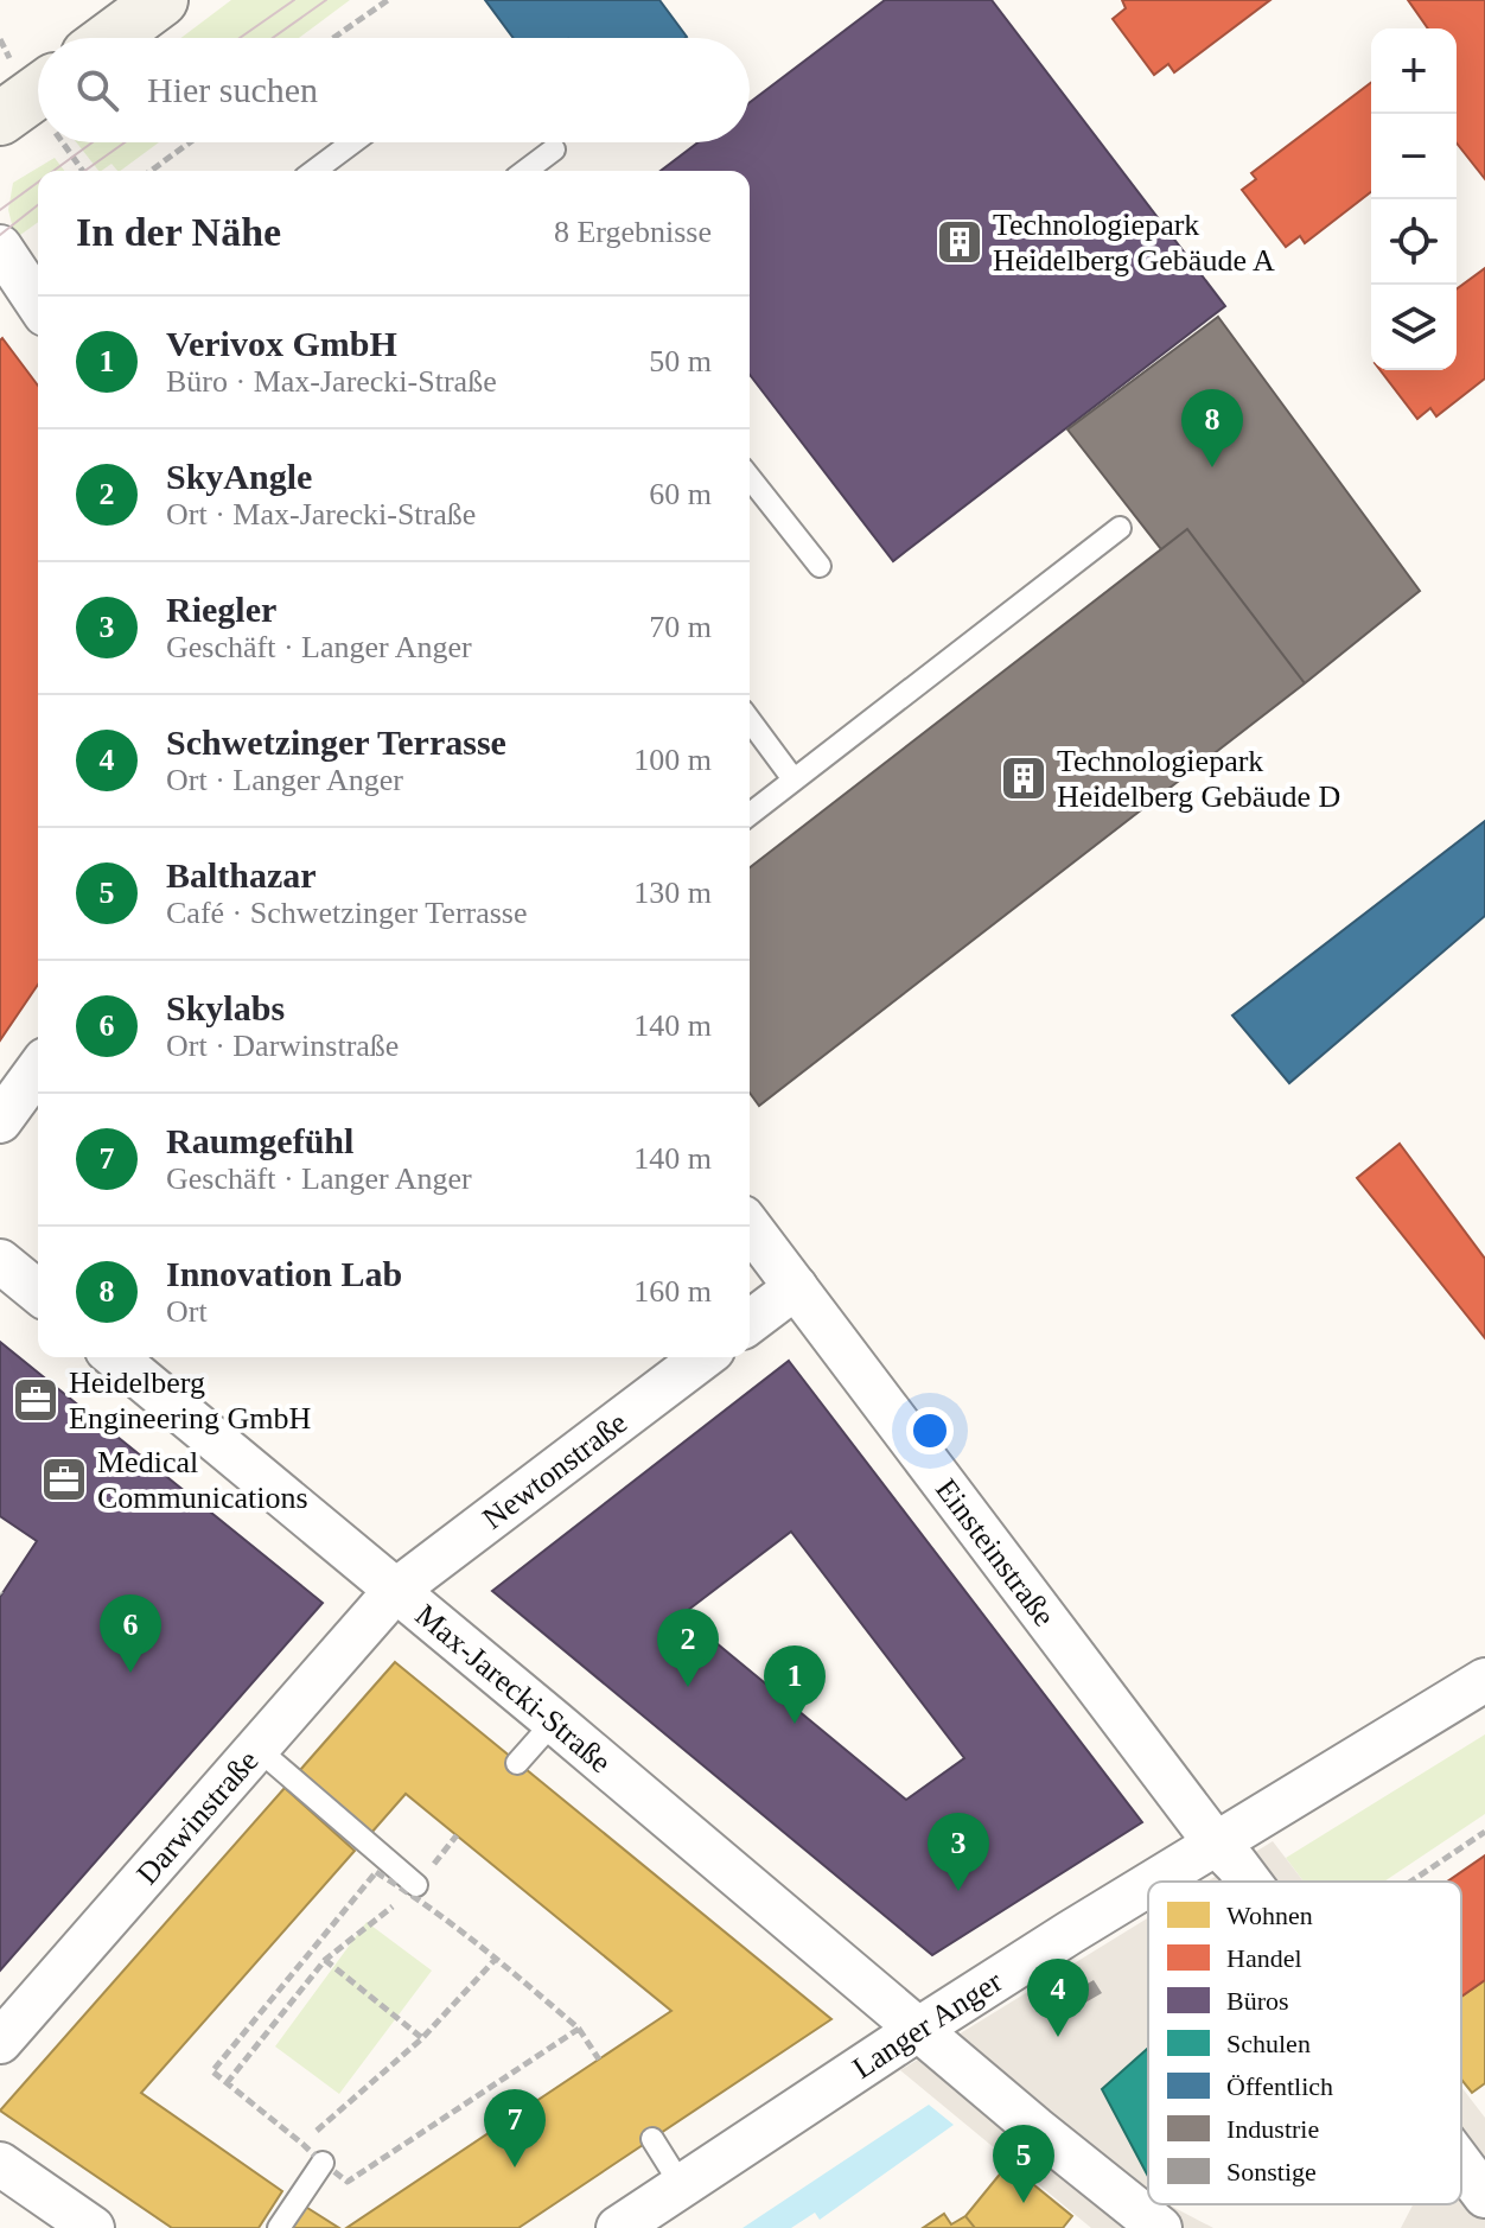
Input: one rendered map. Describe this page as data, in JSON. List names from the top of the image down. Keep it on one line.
{"streets":{"street":["Newtonstraße","Einsteinstraße","Max-Jarecki-Straße","Darwinstraße","Langer Anger"]},"crossings":[["Newtonstraße","Max-Jarecki-Straße"],["Newtonstraße","Darwinstraße"],["Einsteinstraße","Langer Anger"],["Max-Jarecki-Straße","Darwinstraße"],["Max-Jarecki-Straße","Langer Anger"]],"places":{"building":["Technologiepark Heidelberg Gebäude A","Technologiepark Heidelberg Gebäude D"],"office":["Heidelberg Engineering GmbH","Medical Communications"]},"legend":["Wohnen","Handel","Büros","Schulen","Öffentlich","Industrie","Sonstige"],"page":{"map_buttons":["+","−"],"search":"Hier suchen","heading":["In der Nähe","8 Ergebnisse"],"list":[{"mark":"1","name":"Verivox GmbH","note":"Büro · Max-Jarecki-Straße","value":"50 m"},{"mark":"2","name":"SkyAngle","note":"Ort · Max-Jarecki-Straße","value":"60 m"},{"mark":"3","name":"Riegler","note":"Geschäft · Langer Anger","value":"70 m"},{"mark":"4","name":"Schwetzinger Terrasse","note":"Ort · Langer Anger","value":"100 m"},{"mark":"5","name":"Balthazar","note":"Café · Schwetzinger Terrasse","value":"130 m"},{"mark":"6","name":"Skylabs","note":"Ort · Darwinstraße","value":"140 m"},{"mark":"7","name":"Raumgefühl","note":"Geschäft · Langer Anger","value":"140 m"},{"mark":"8","name":"Innovation Lab","note":"Ort","value":"160 m"}],"pins":["8","6","2","1","3","4","7","5"]}}
